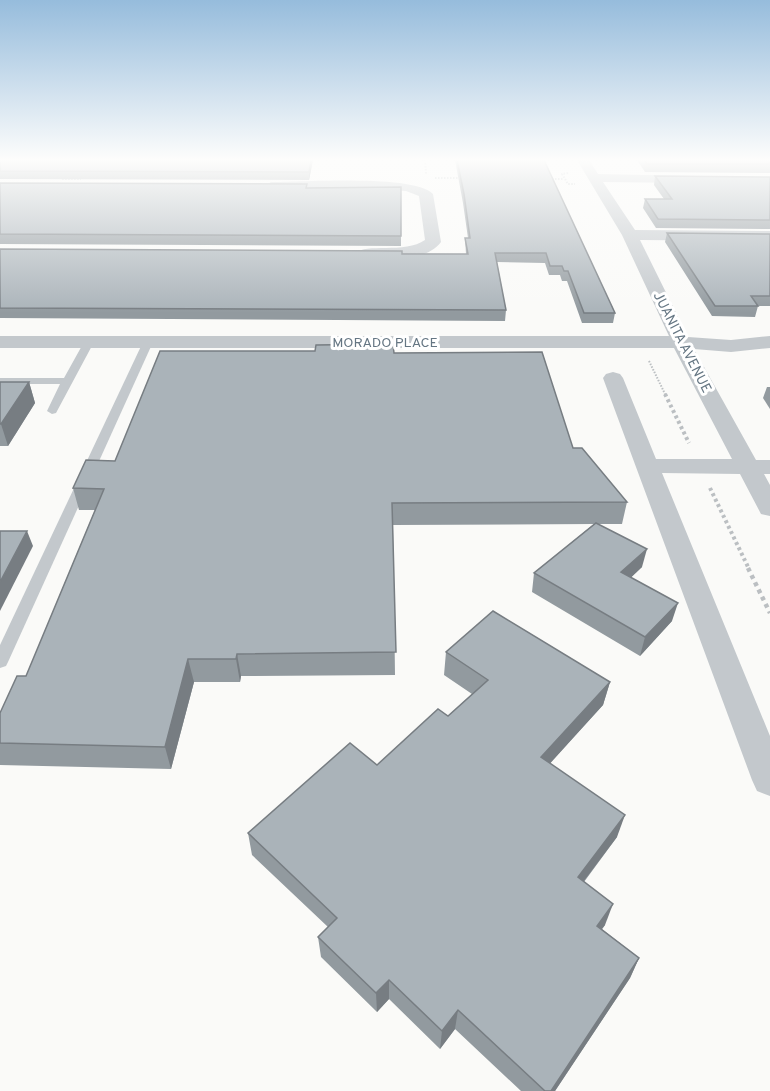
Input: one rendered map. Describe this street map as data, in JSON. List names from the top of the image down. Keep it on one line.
{"streets":{"street":["MORADO PLACE","JUANITA AVENUE"]},"crossings":[["MORADO PLACE","JUANITA AVENUE"]]}
